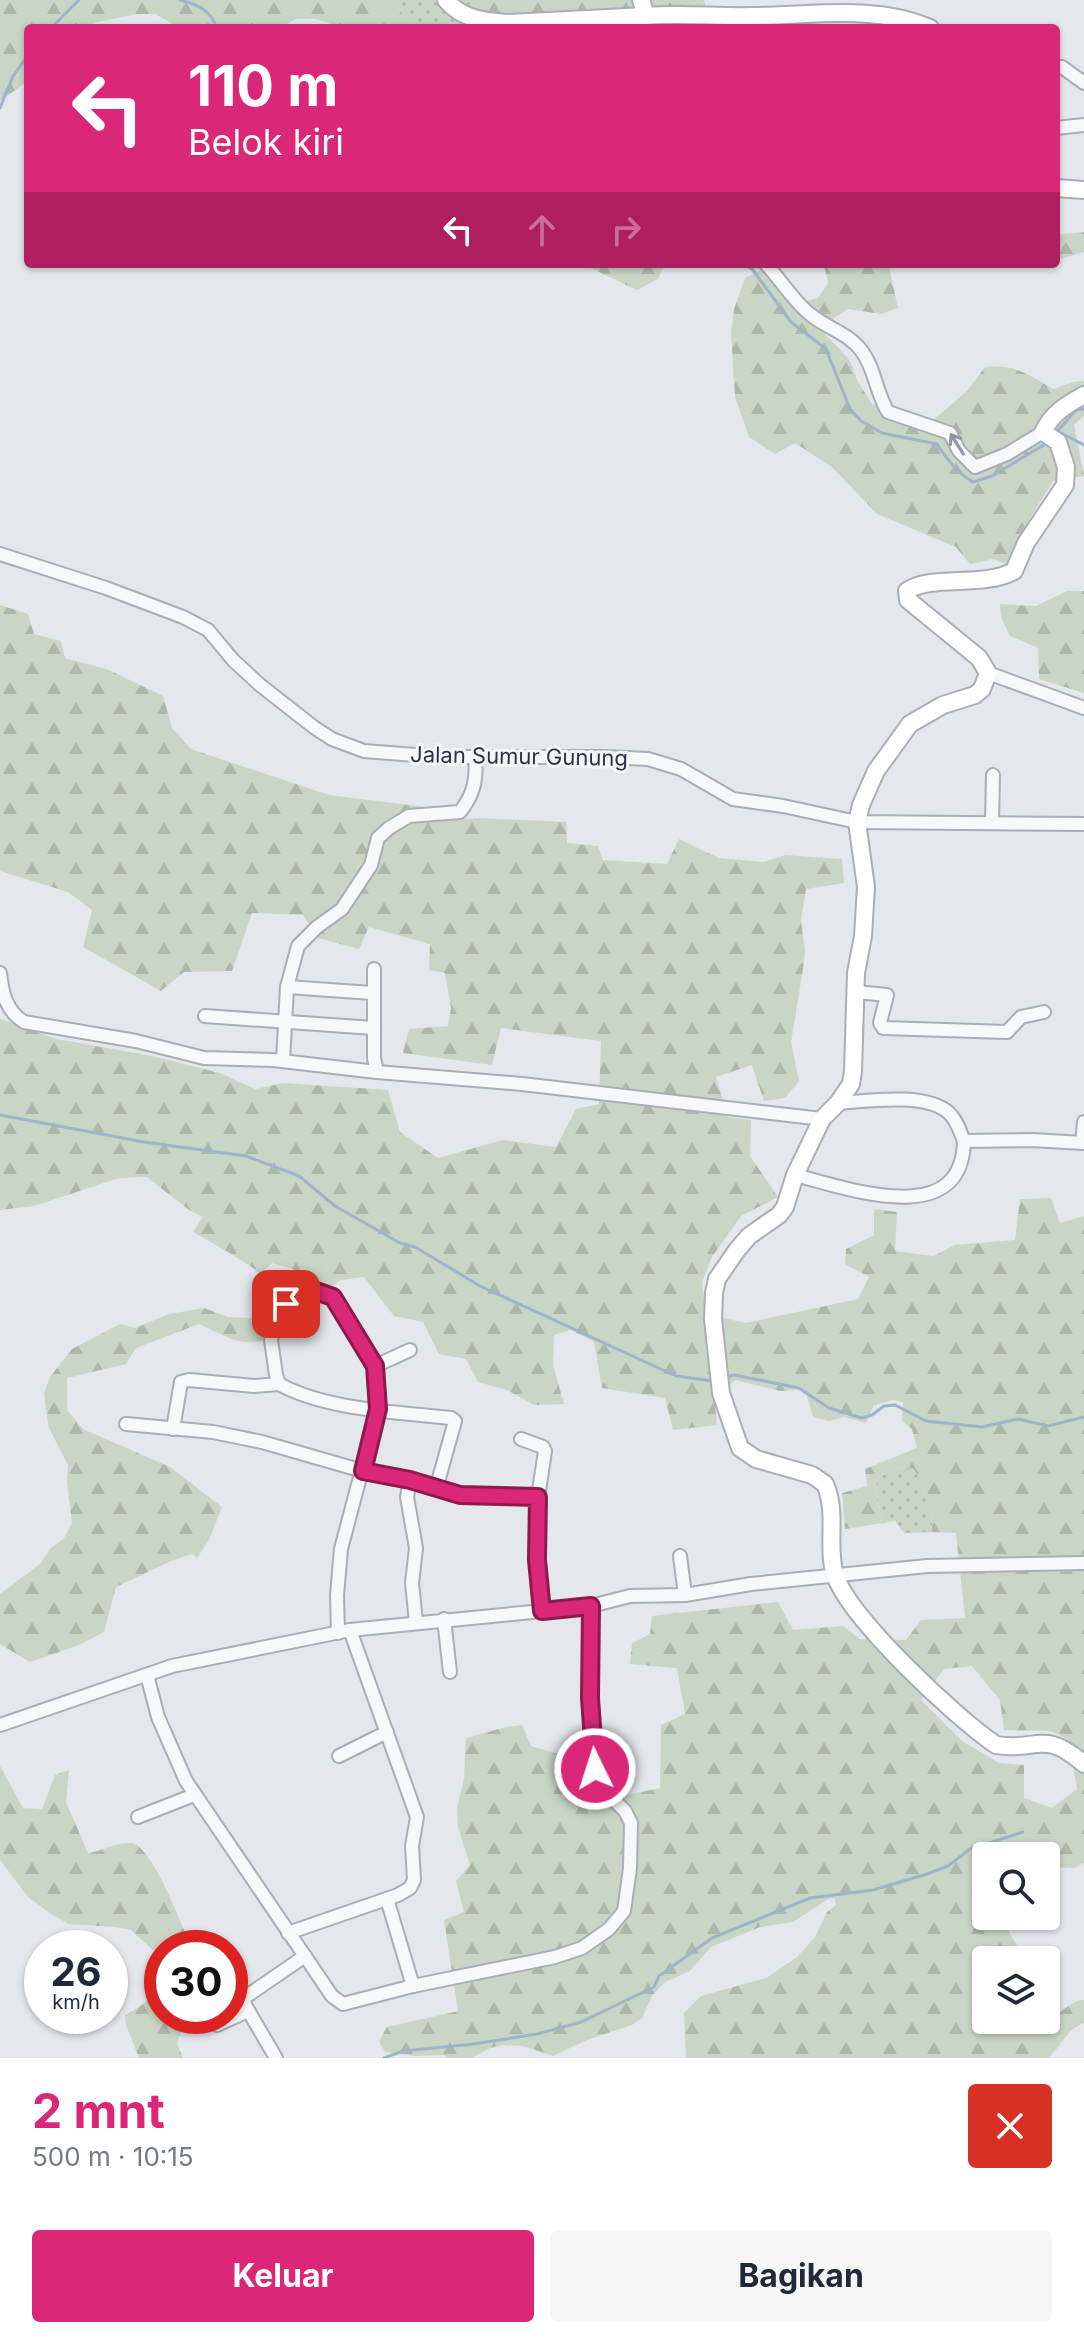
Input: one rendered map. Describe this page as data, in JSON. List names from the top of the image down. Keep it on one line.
{"streets":{"street":["Jalan Sumur Gunung"]},"page":{"turn":["110 m","Belok kiri"],"speed":"26 km/h","limit":"30","heading":["2 mnt","500 m · 10:15"],"buttons":["Keluar","Bagikan"]}}
